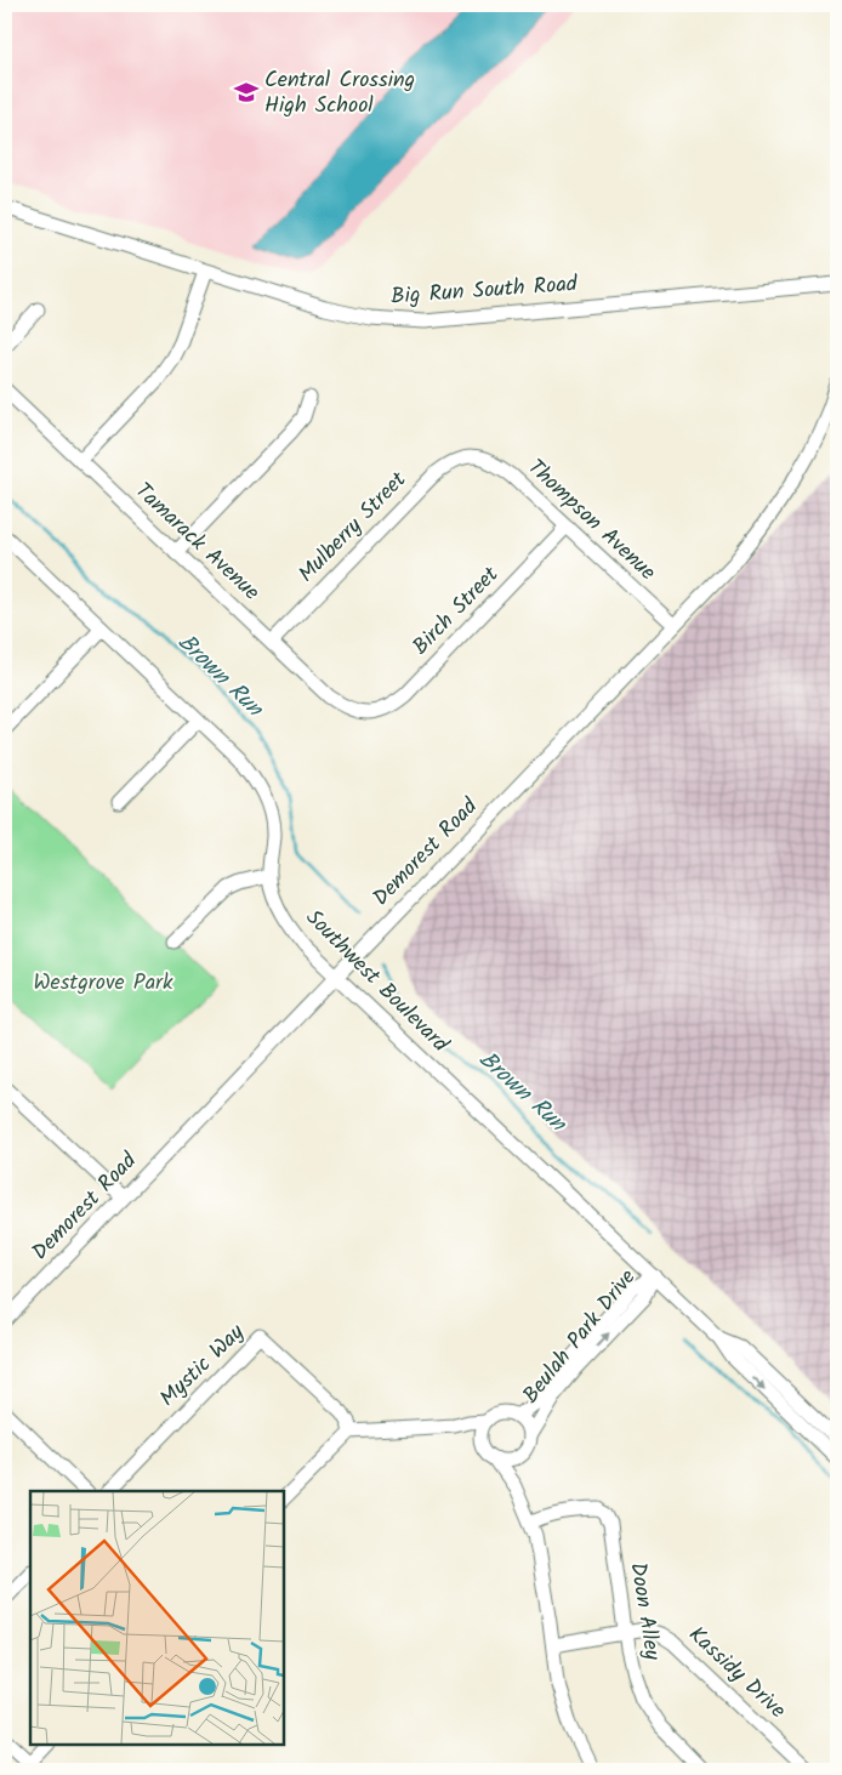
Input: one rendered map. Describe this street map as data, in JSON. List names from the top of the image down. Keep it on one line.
{"streets":{"street":["Big Run South Road","Thompson Avenue","Mulberry Street","Tamarack Avenue","Birch Street","Demorest Road","Southwest Boulevard","Beulah Park Drive","Mystic Way","Doon Alley","Kassidy Drive"]},"crossings":[["Thompson Avenue","Mulberry Street"],["Thompson Avenue","Birch Street"],["Thompson Avenue","Demorest Road"],["Mulberry Street","Tamarack Avenue"],["Tamarack Avenue","Birch Street"],["Demorest Road","Southwest Boulevard"],["Southwest Boulevard","Beulah Park Drive"],["Doon Alley","Kassidy Drive"]],"water":["Brown Run"],"parks":["Westgrove Park"],"places":{"school or university":["Central Crossing High School"]}}
